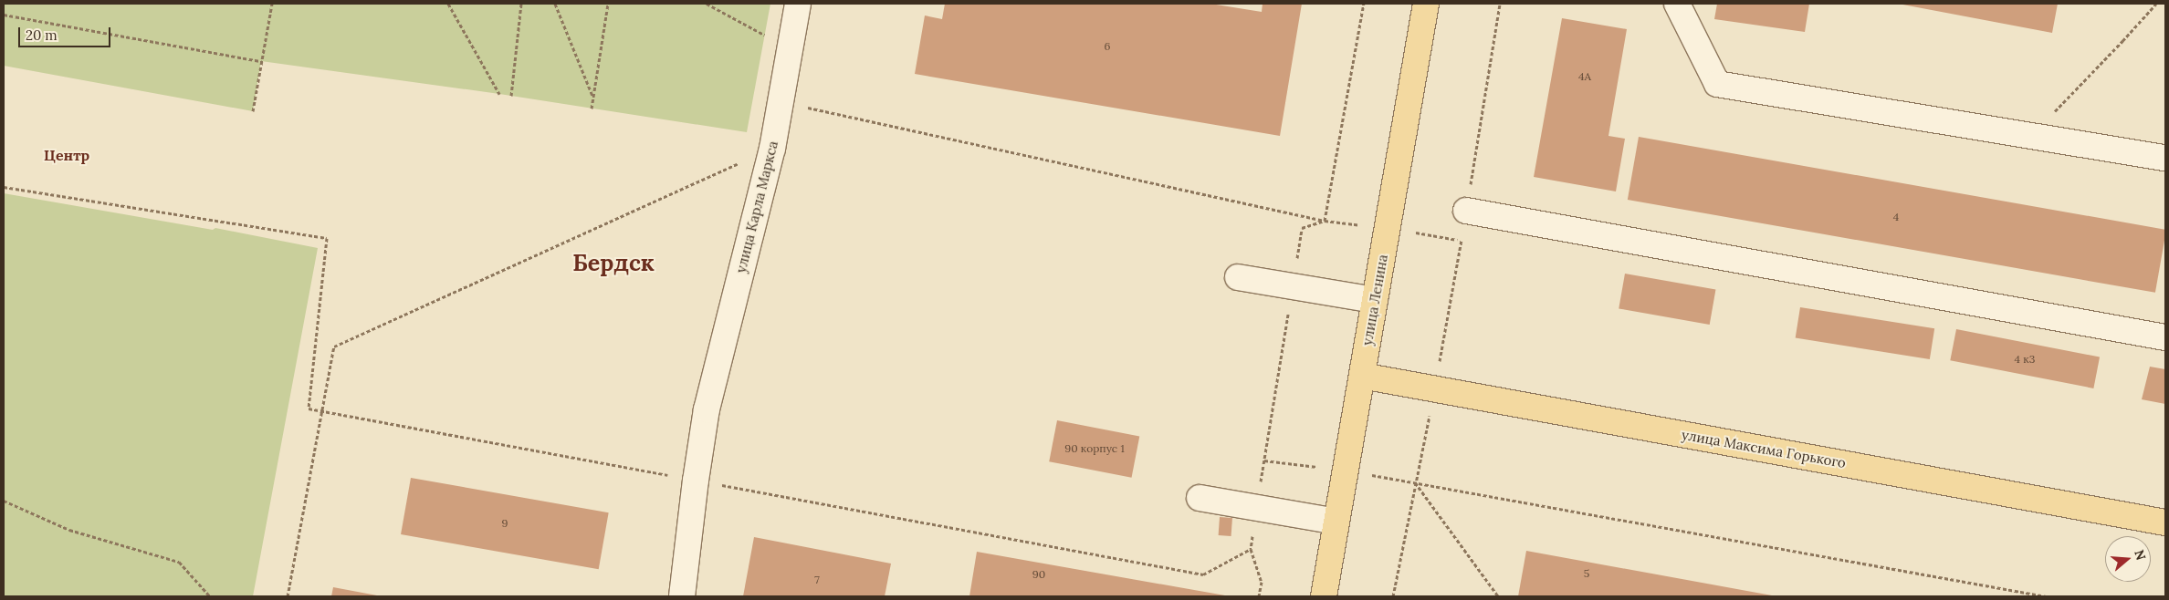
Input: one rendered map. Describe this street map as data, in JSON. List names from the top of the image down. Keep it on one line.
{"streets":{"main road":["улица Ленина","улица Максима Горького"],"street":["улица Карла Маркса"]},"crossings":[["улица Ленина","улица Максима Горького"]],"districts":["Центр","Бердск"],"house_numbers":["6","4А","4","4 к3","90 корпус 1","9","5","90","7"],"scale_bar":"20 m","north":"right"}
